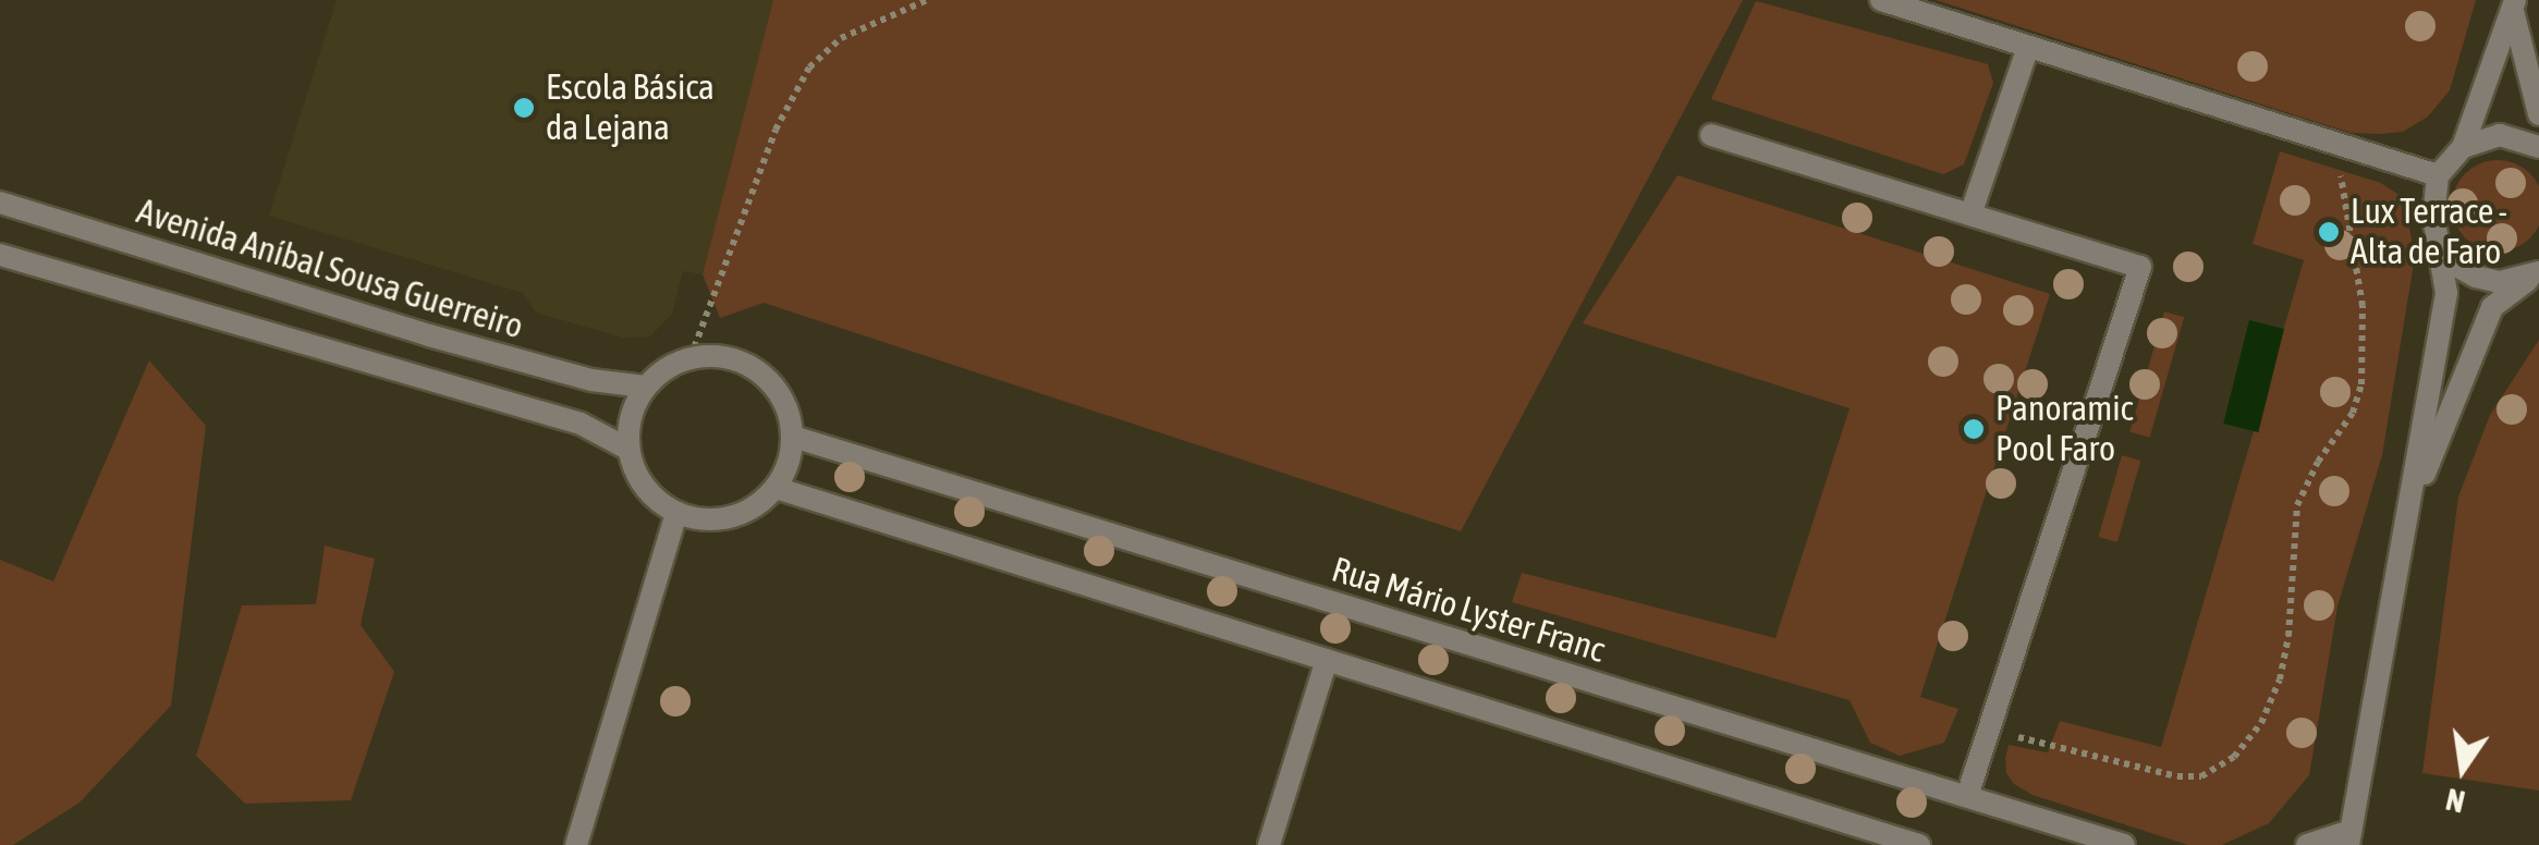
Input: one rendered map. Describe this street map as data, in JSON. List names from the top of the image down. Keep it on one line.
{"streets":{"street":["Avenida Aníbal Sousa Guerreiro","Rua Mário Lyster Franc"]},"crossings":[["Avenida Aníbal Sousa Guerreiro","Rua Mário Lyster Franc"]],"places":["Escola Básica da Lejana","Lux Terrace - Alta de Faro","Panoramic Pool Faro"],"north":"bottom"}
